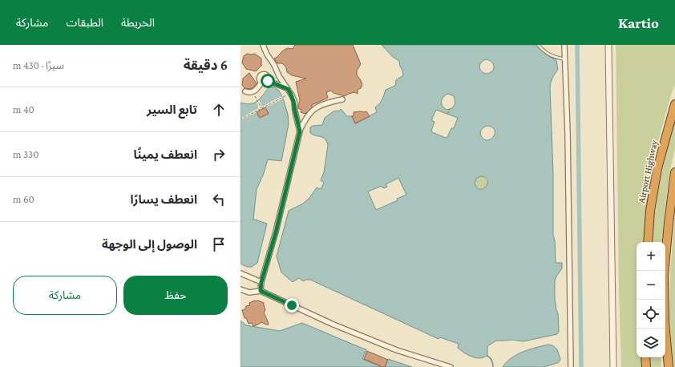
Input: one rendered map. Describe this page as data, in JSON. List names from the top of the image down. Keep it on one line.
{"streets":{"highway":["Airport Highway"]},"page":{"header":"Kartio","nav":["الخريطة","الطبقات","مشاركة"],"heading":["6 دقيقة","سيرًا · 430 m"],"list":[["تابع السير","40 m"],["انعطف يمينًا","330 m"],["انعطف يسارًا","60 m"],"الوصول إلى الوجهة"],"map_buttons":["+","−"],"buttons":["حفظ","مشاركة"]}}
